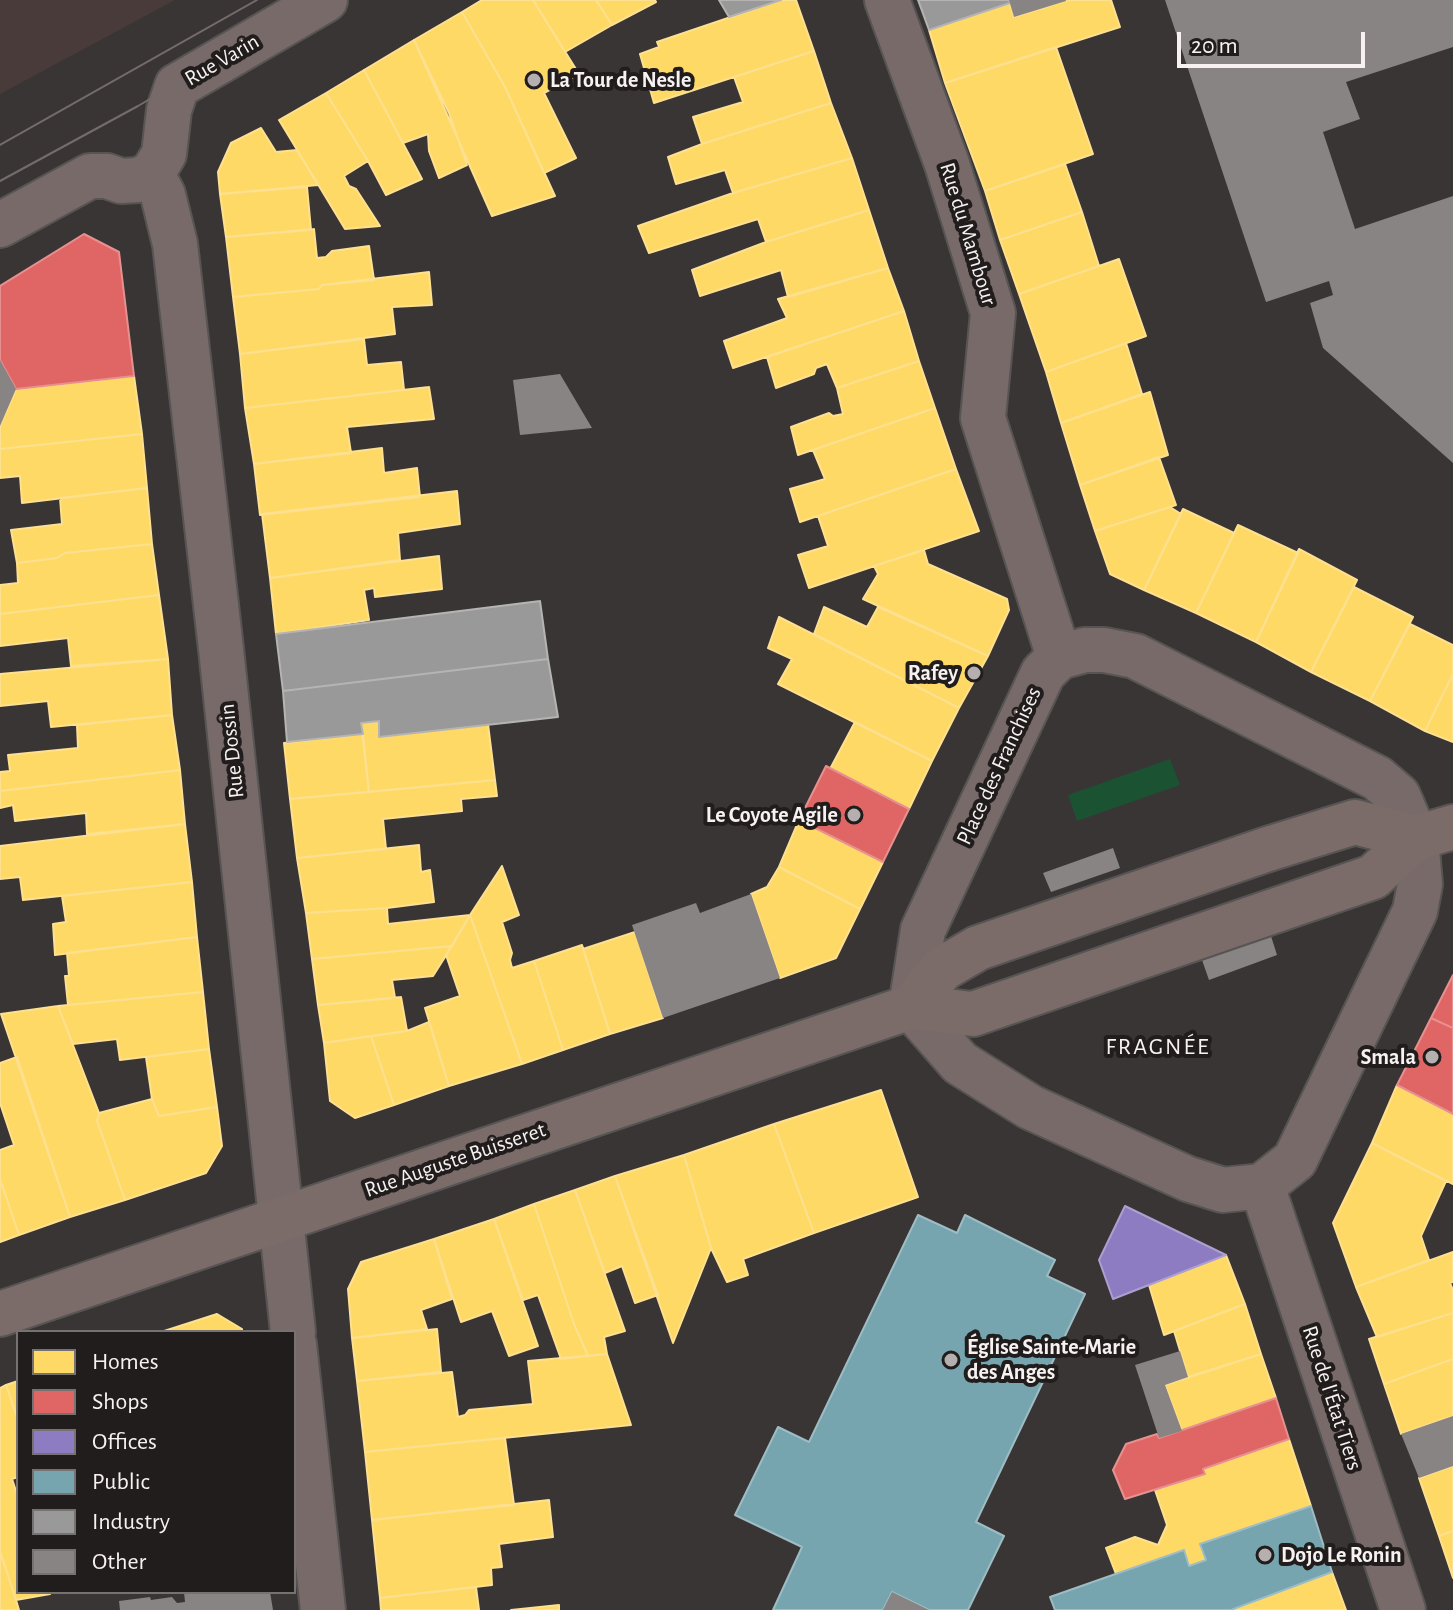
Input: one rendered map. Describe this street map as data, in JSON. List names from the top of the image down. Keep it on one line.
{"streets":{"street":["Rue Varin","Rue du Mambour","Rue Dossin","Place des Franchises","Rue Auguste Buisseret","Rue de l'État Tiers"]},"crossings":[["Rue Varin","Rue Dossin"],["Rue du Mambour","Place des Franchises"],["Rue Dossin","Rue Auguste Buisseret"],["Place des Franchises","Rue Auguste Buisseret"]],"districts":["FRAGNÉE"],"places":["La Tour de Nesle","Rafey","Le Coyote Agile","Smala","Église Sainte-Marie des Anges","Dojo Le Ronin"],"legend":["Homes","Shops","Offices","Public","Industry","Other"],"scale_bar":"20 m"}
